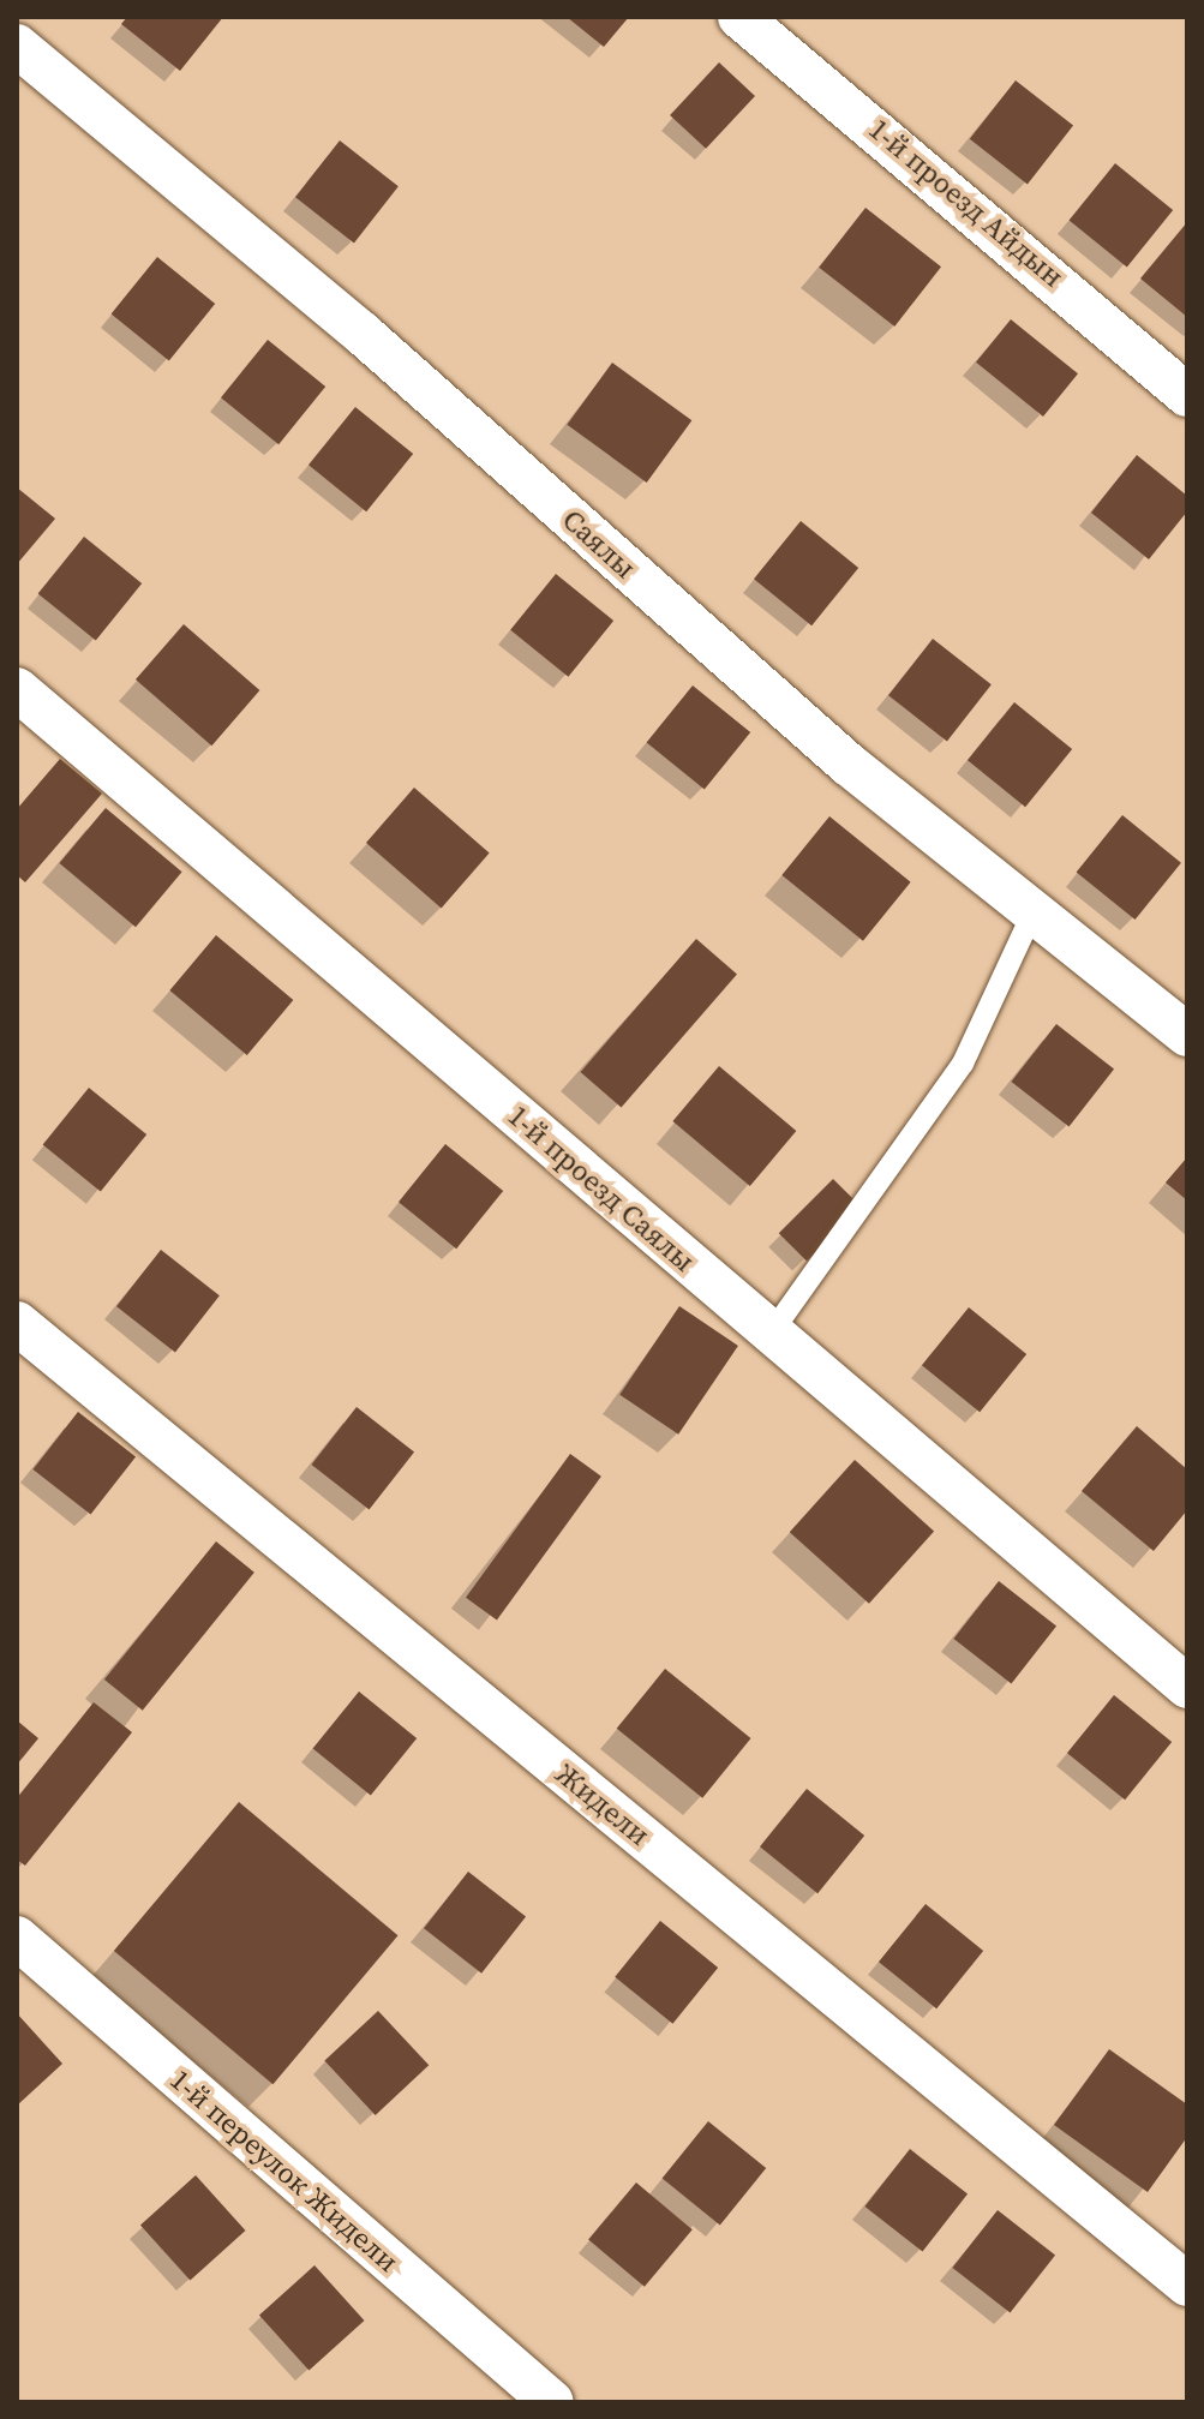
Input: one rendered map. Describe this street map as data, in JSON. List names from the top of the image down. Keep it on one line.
{"streets":{"street":["1-й проезд Айдын","Саялы","1-й проезд Саялы","Жидели","1-й переулок Жидели"]}}
